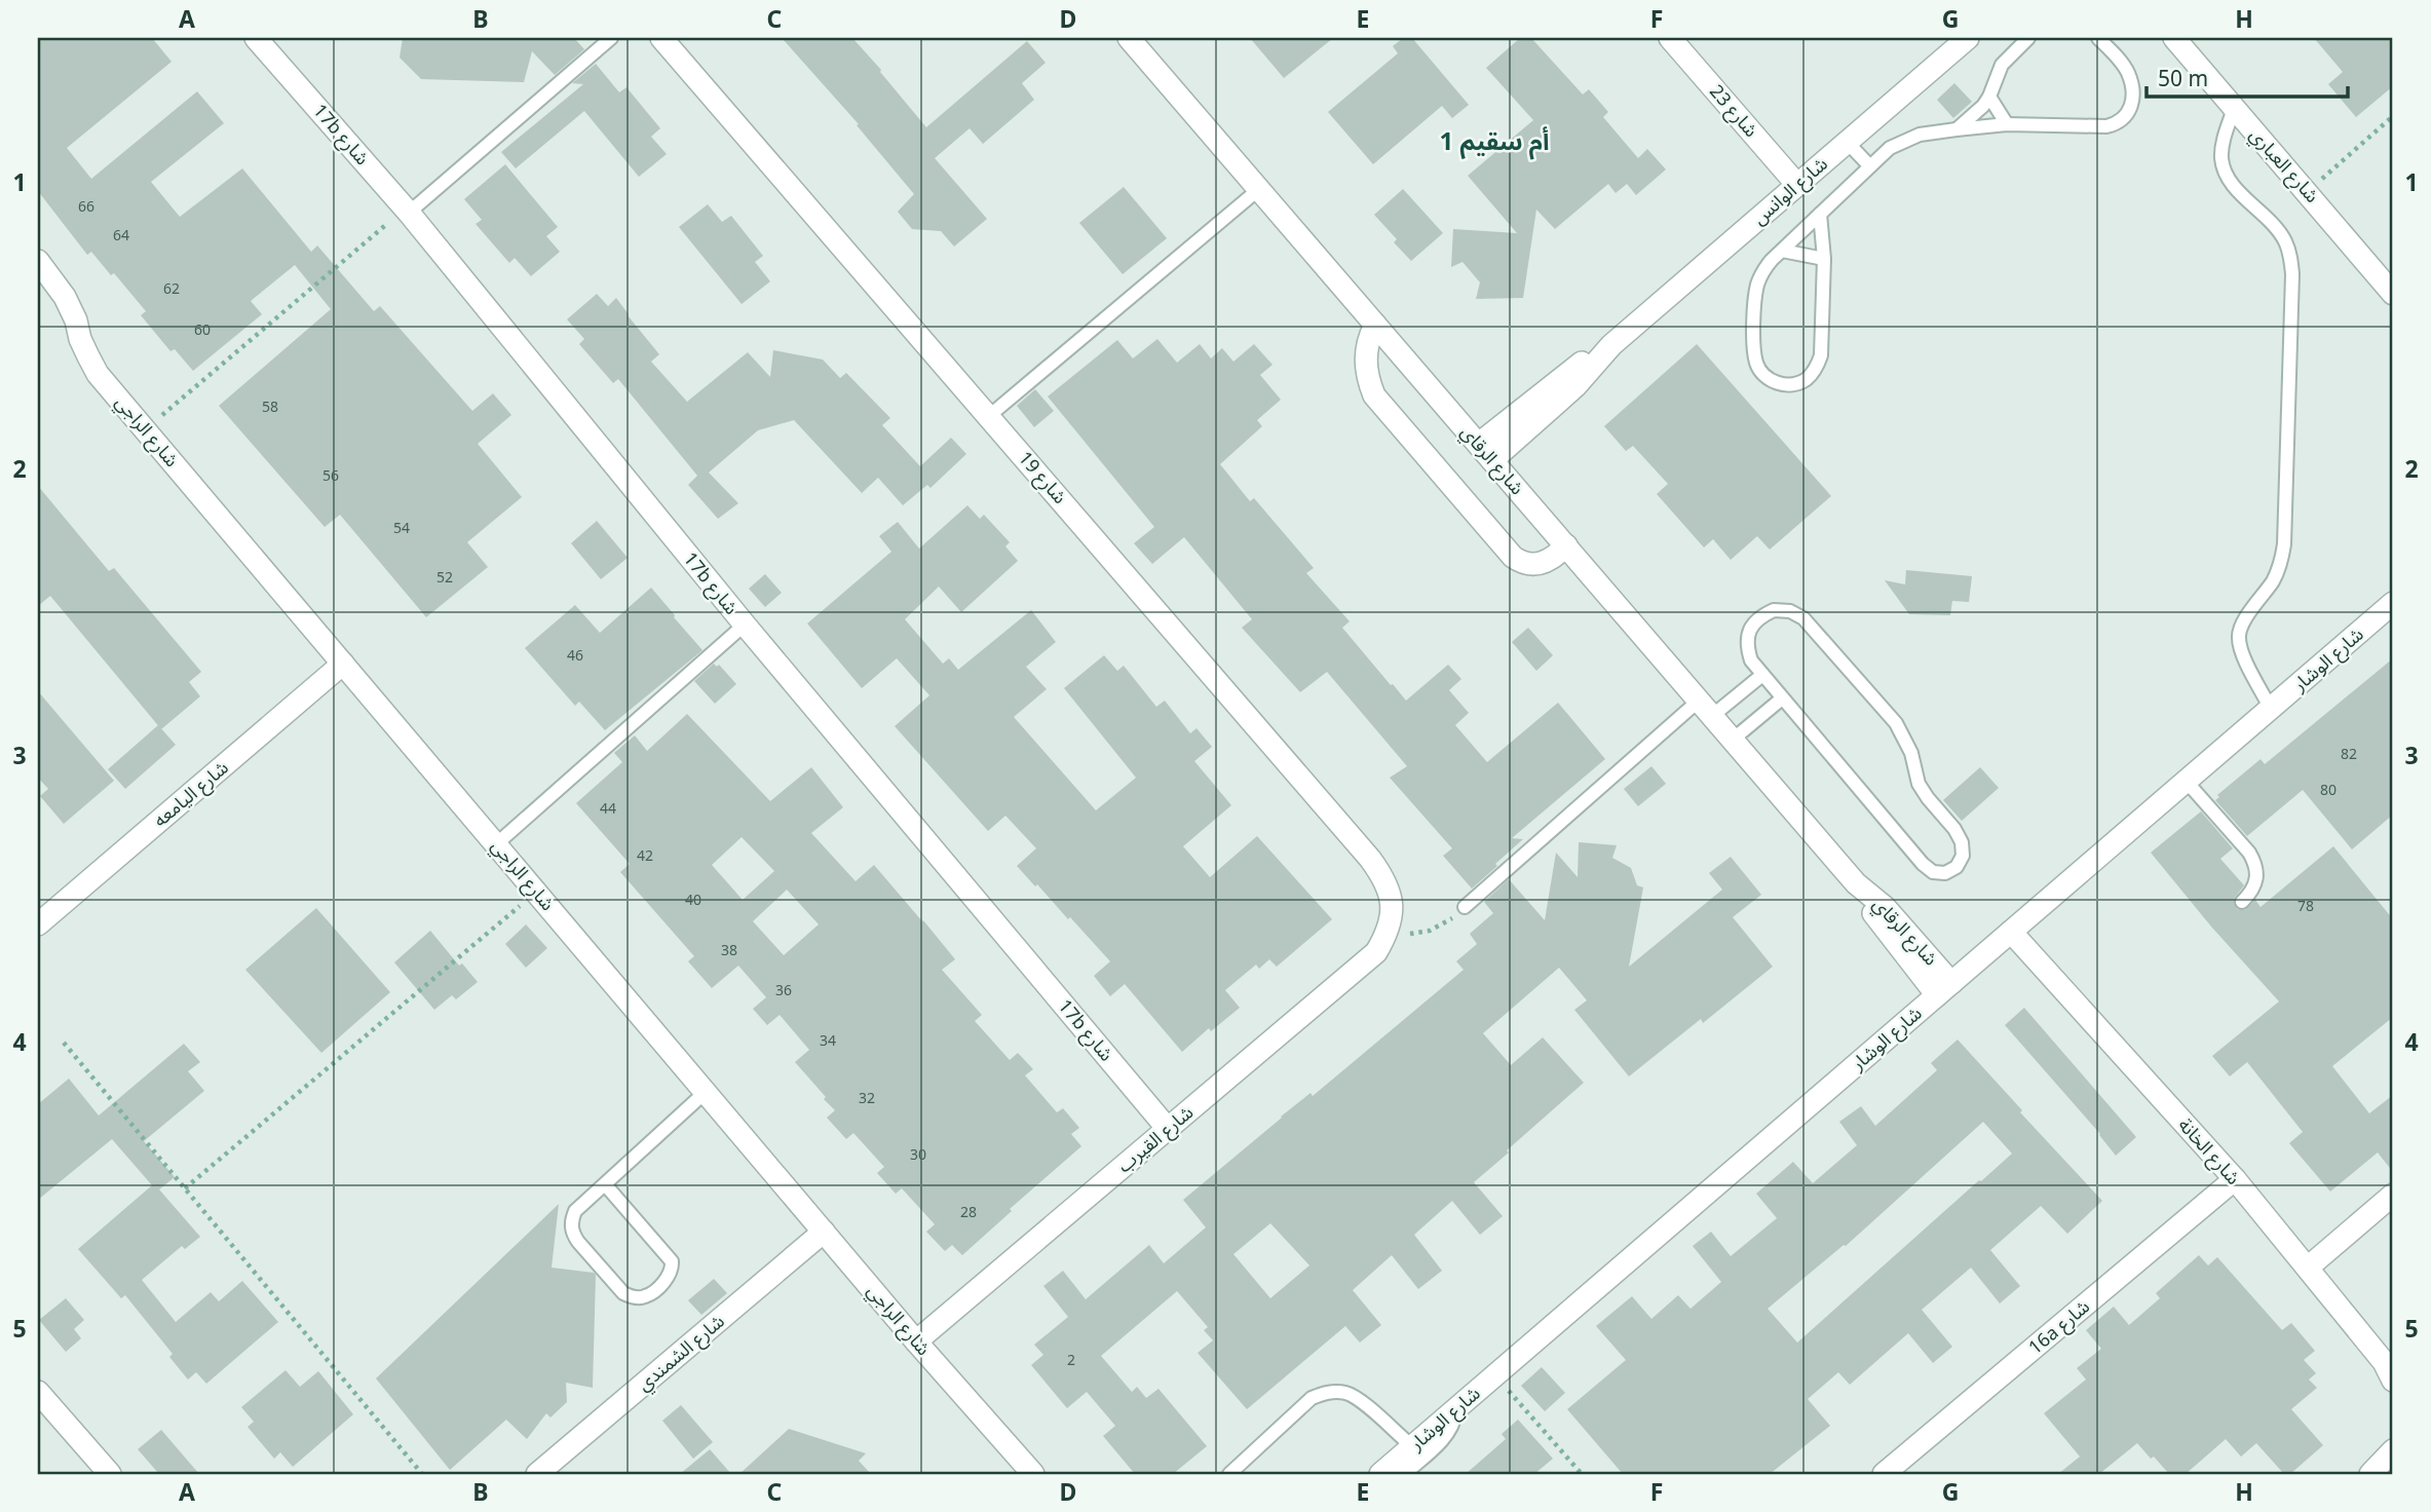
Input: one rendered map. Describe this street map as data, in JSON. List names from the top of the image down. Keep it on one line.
{"streets":{"street":["شارع 23","17b شارع","شارع العباري","شارع الوانس","شارع الراجي","شارع الرقاي","شارع 19","شارع الوشار","شارع اليامعه","شارع القيرب","شارع الخانة","16a شارع","شارع الشمندي"]},"crossings":[["شارع 23","شارع الوانس"],["17b شارع","شارع القيرب"],["شارع الوانس","شارع الرقاي"],["شارع الراجي","شارع اليامعه"],["شارع الراجي","شارع القيرب"],["شارع الراجي","شارع الشمندي"],["شارع الرقاي","شارع الوشار"],["شارع 19","شارع القيرب"],["شارع الوشار","شارع الخانة"],["شارع الخانة","16a شارع"]],"districts":["أم سقيم 1"],"house_numbers":["66","64","62","60","58","56","54","52","46","82","80","44","42","40","78","38","36","34","32","30","28","2"],"scale_bar":"50 m","grid":{"columns":["A","B","C","D","E","F","G","H"],"rows":["1","2","3","4","5"]}}
